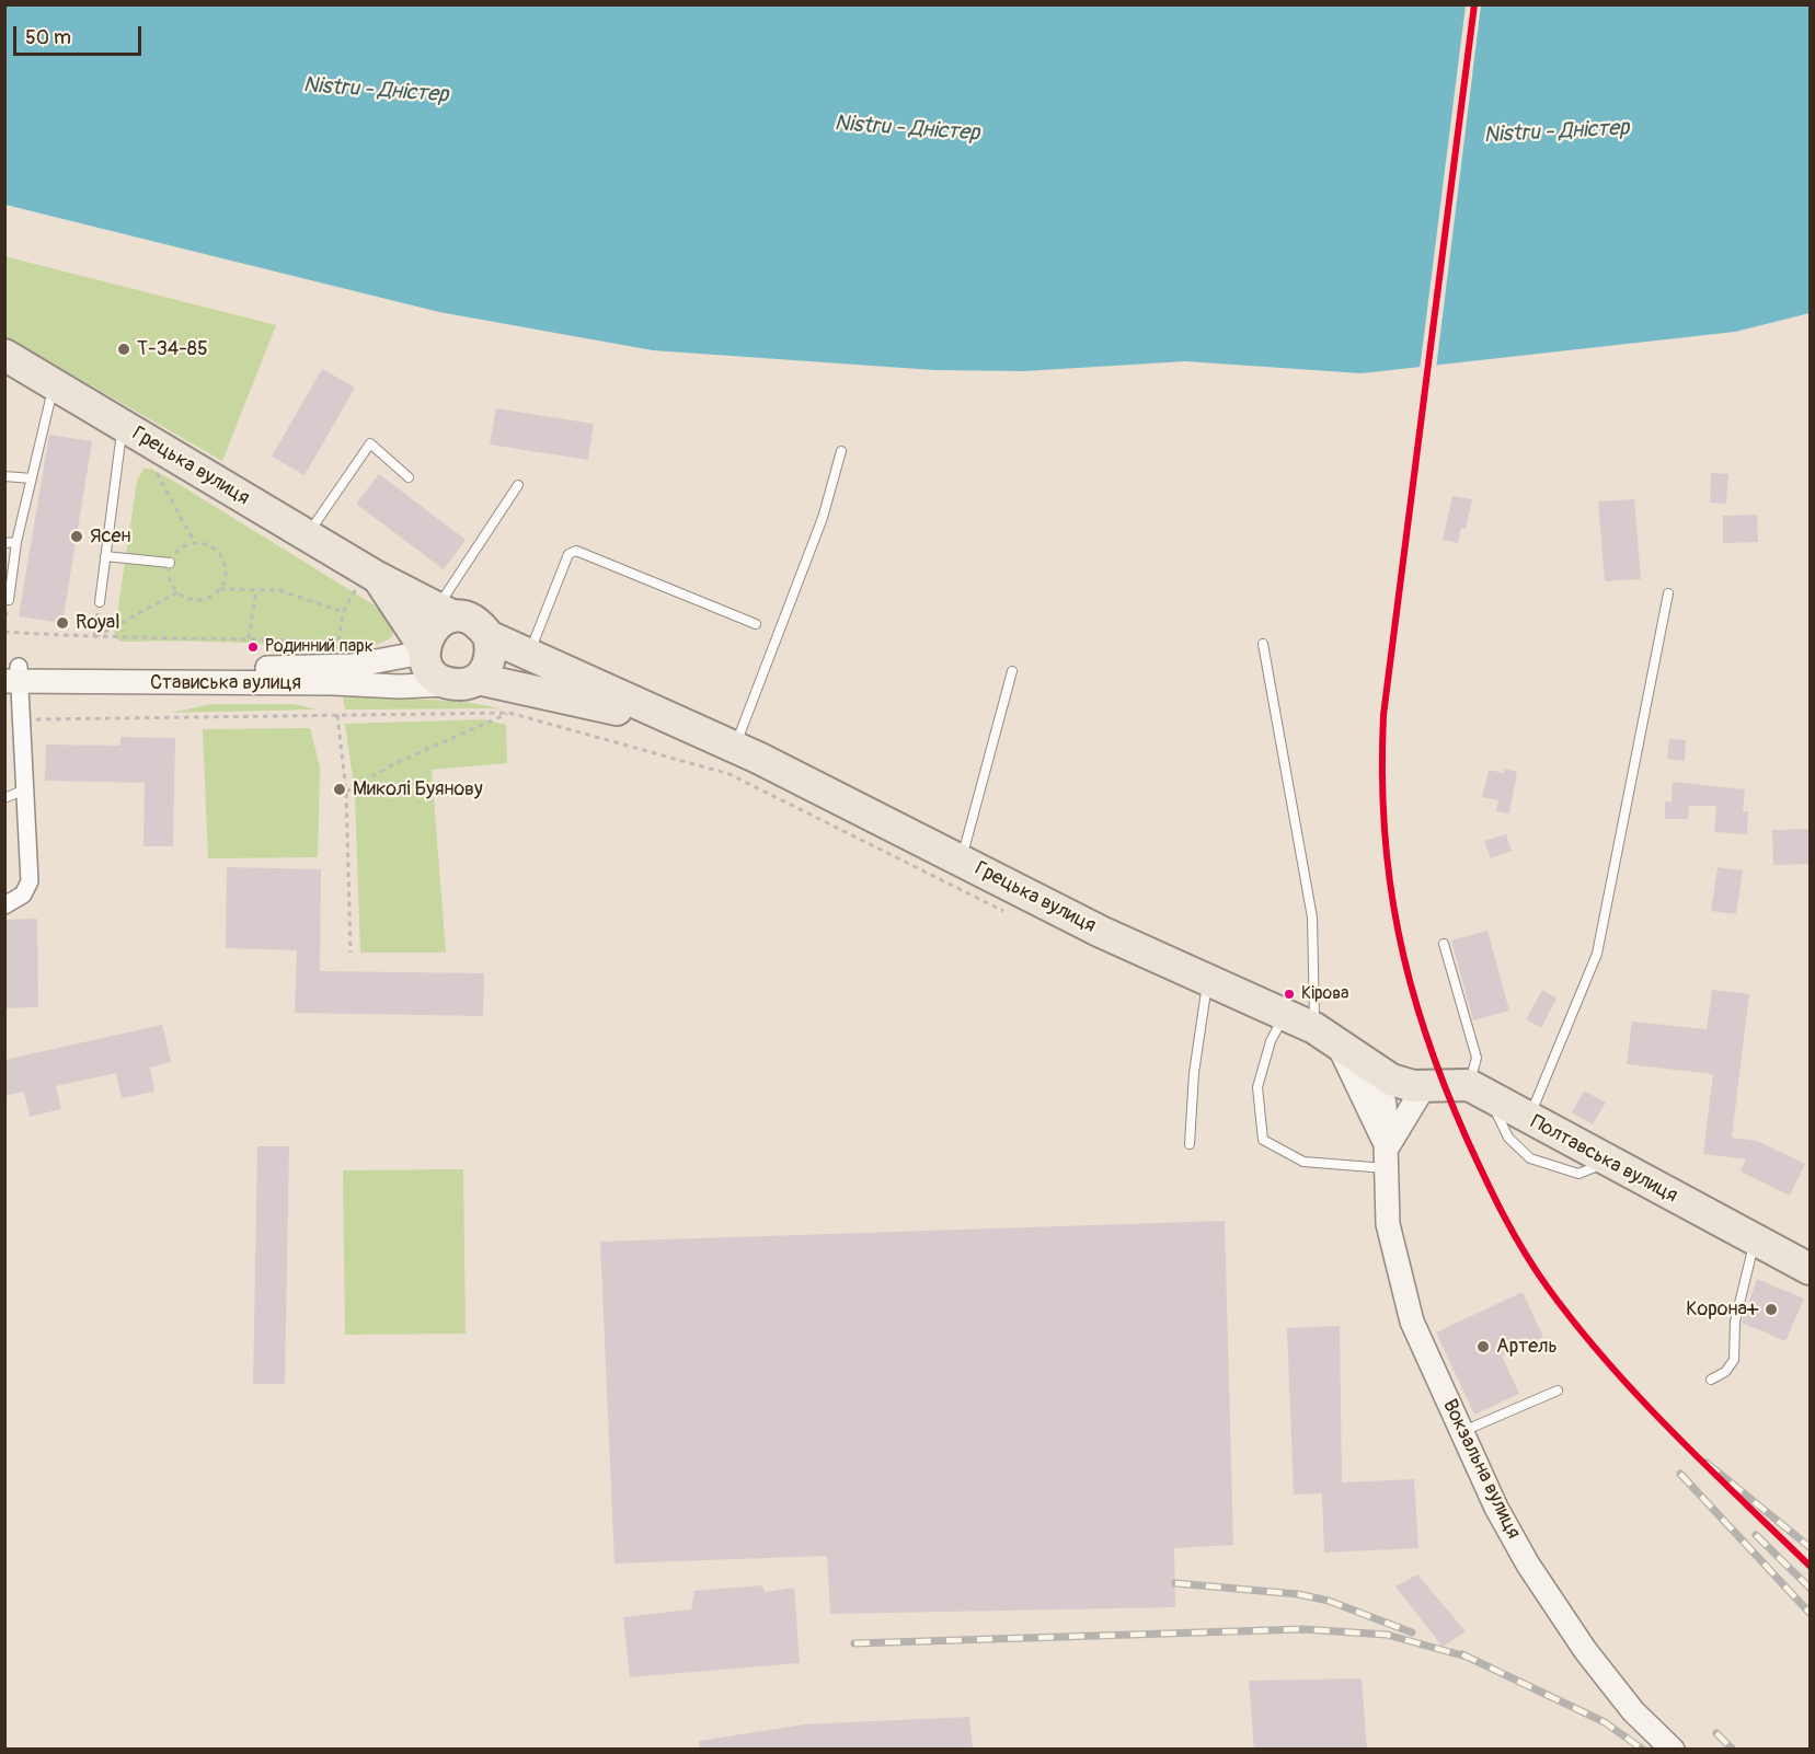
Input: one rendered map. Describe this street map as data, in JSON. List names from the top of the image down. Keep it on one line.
{"streets":{"highway":["Грецька вулиця","Полтавська вулиця"],"main road":["Стависька вулиця","Вокзальна вулиця"]},"crossings":[["Грецька вулиця","Стависька вулиця"],["Грецька вулиця","Вокзальна вулиця"]],"water":["Nistru - Дністер"],"places":["Т-34-85","Ясен","Royal","Родинний парк","Миколі Буянову","Кірова","Корона+","Артель"],"scale_bar":"50 m"}
